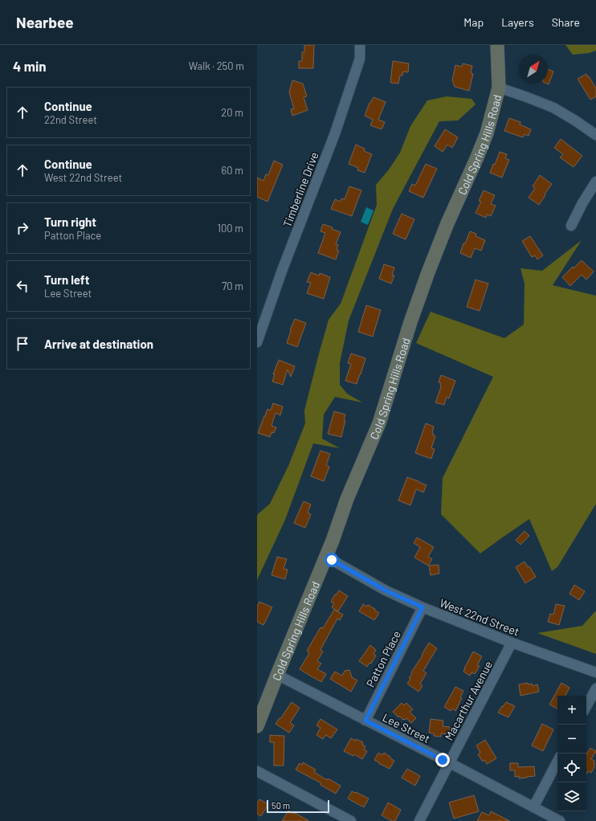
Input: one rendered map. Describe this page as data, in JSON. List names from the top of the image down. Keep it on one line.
{"streets":{"street":["Cold Spring Hills Road","Timberline Drive","West 22nd Street","Patton Place","Macarthur Avenue","Lee Street"]},"crossings":[["Cold Spring Hills Road","West 22nd Street"],["Cold Spring Hills Road","Lee Street"],["West 22nd Street","Patton Place"],["West 22nd Street","Macarthur Avenue"],["Patton Place","Lee Street"],["Macarthur Avenue","Lee Street"]],"scale_bar":"50 m","north":"top right","page":{"header":"Nearbee","nav":["Map","Layers","Share"],"heading":["4 min","Walk · 250 m"],"list":[["Continue","22nd Street","20 m"],["Continue","West 22nd Street","60 m"],["Turn right","Patton Place","100 m"],["Turn left","Lee Street","70 m"],"Arrive at destination"],"map_buttons":["+","−"],"scale":"50 m"}}
